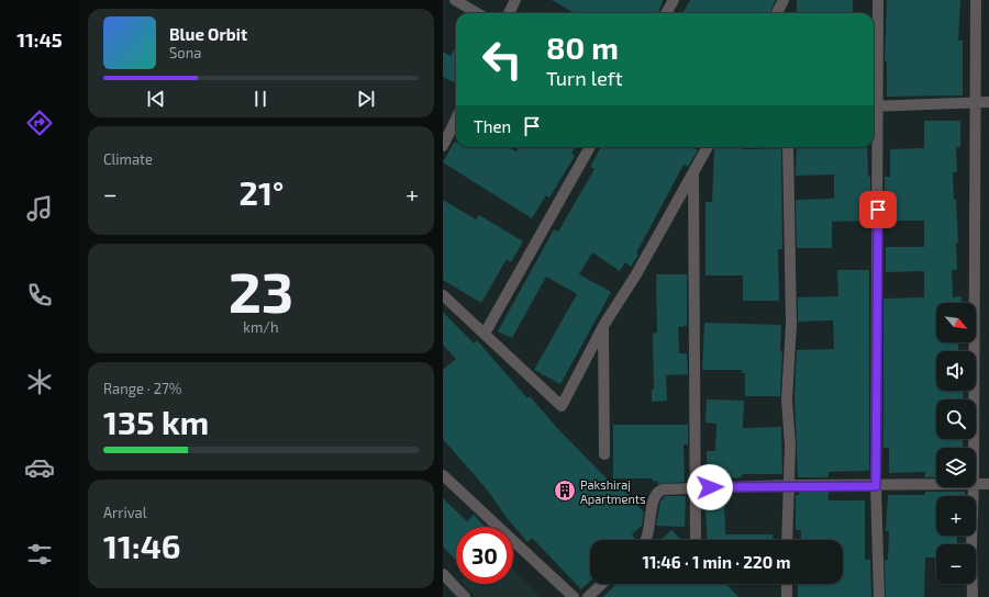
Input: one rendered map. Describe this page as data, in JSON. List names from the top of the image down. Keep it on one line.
{"places":{"building":["Pakshiraj Apartments"]},"north":"bottom right","page":{"tabs":"11:45","turn":["80 m","Turn left"],"song":["Blue Orbit","Sona"],"then":"Then","tile":["Climate",["23","km/h"],["Range · 27%","135 km"],["Arrival","11:46"]],"heat":["−","21°","+"],"map_buttons":["+","−"],"limit":"30","trip":"11:46 · 1 min · 220 m"}}
